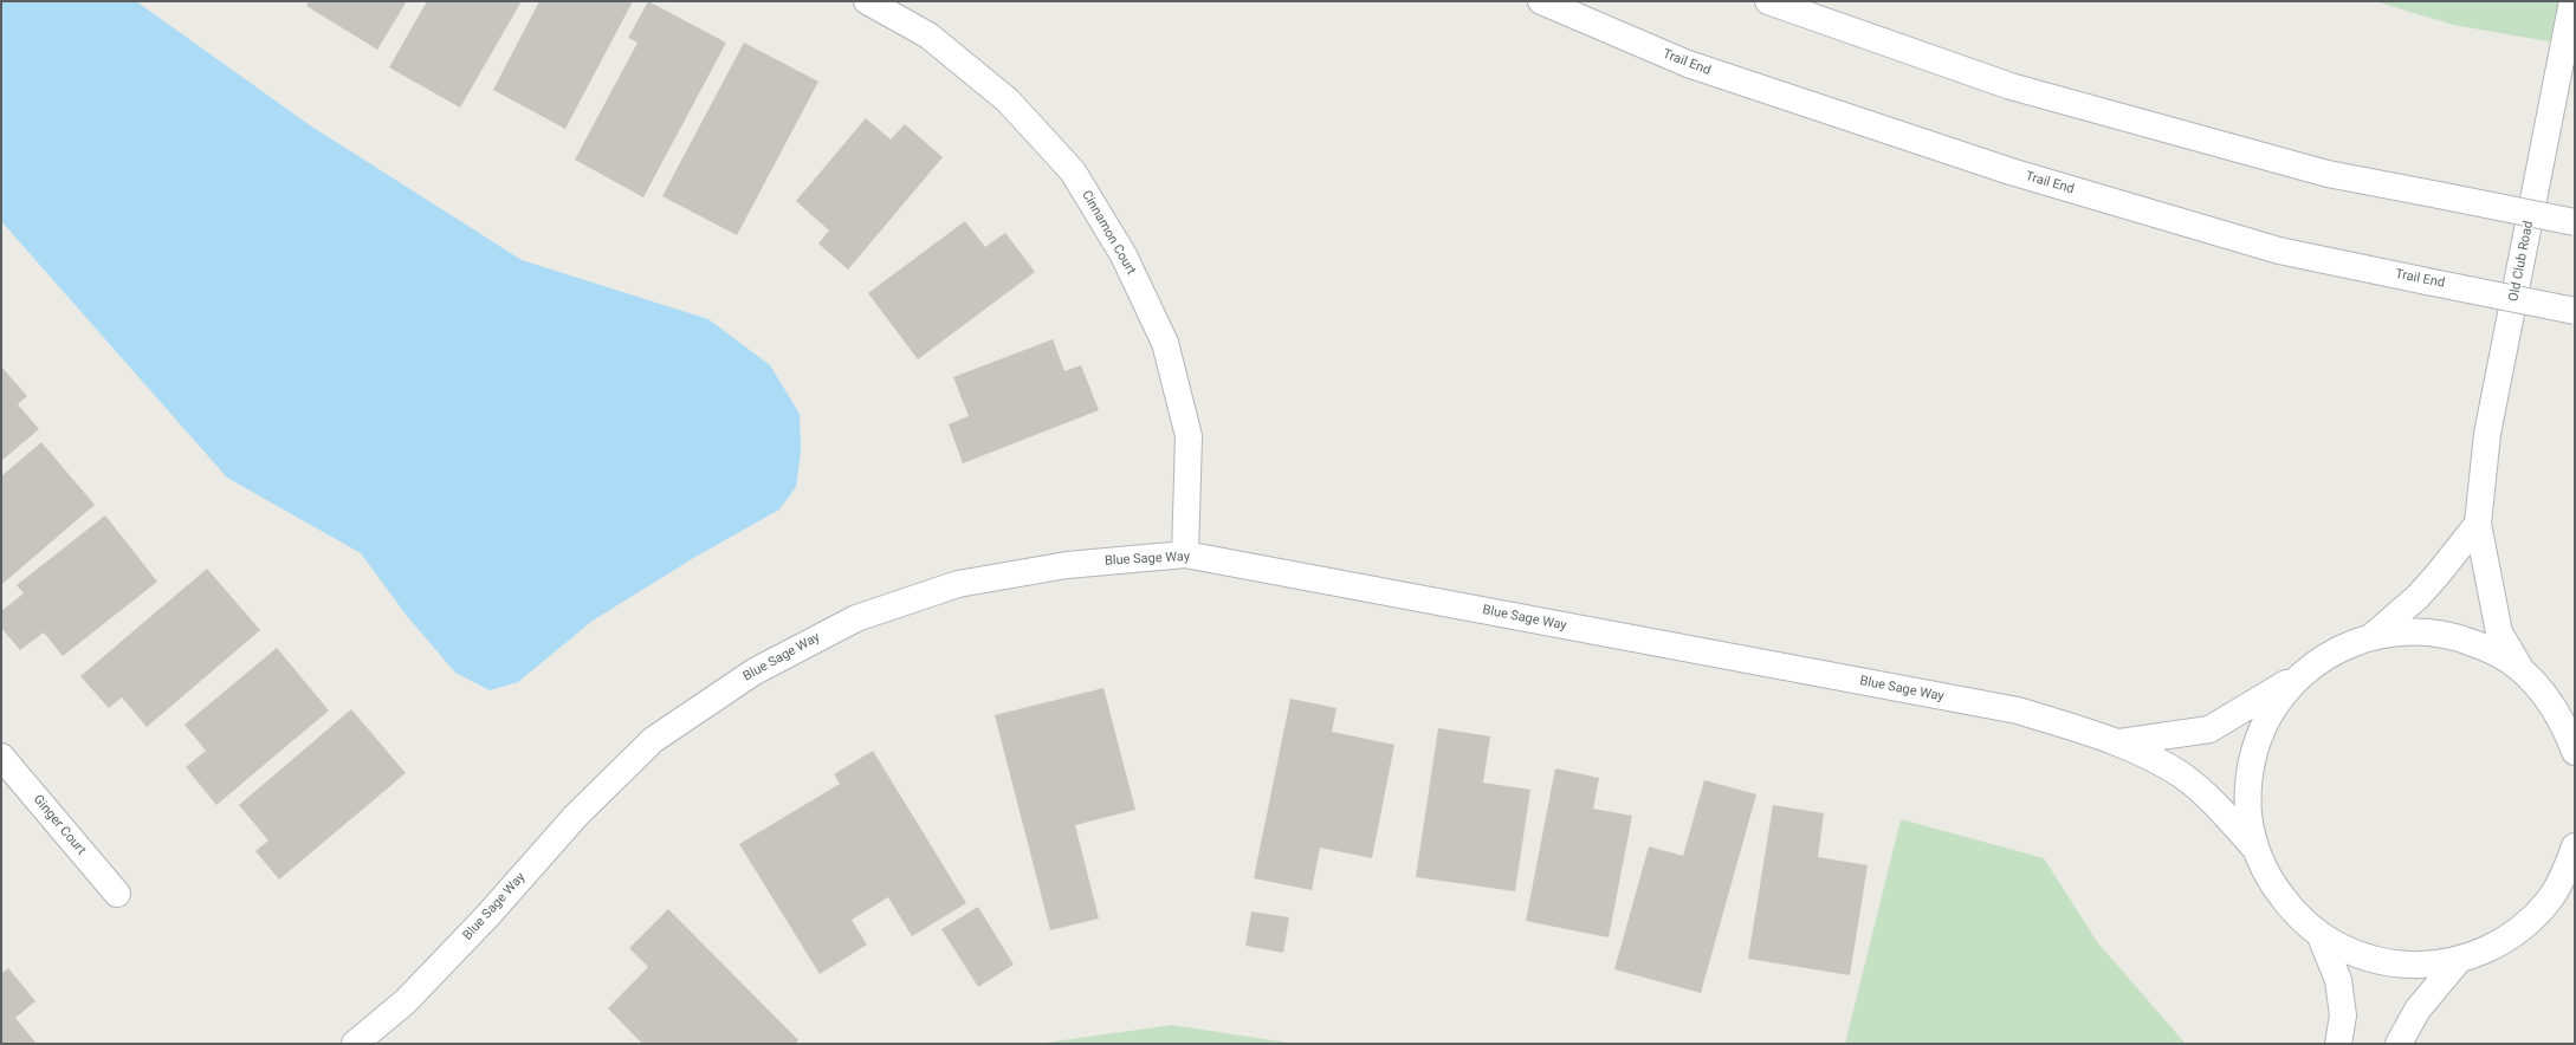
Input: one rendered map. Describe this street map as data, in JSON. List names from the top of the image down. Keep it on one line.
{"streets":{"street":["Trail End","Cinnamon Court","Old Club Road","Blue Sage Way","Ginger Court"]},"crossings":[["Cinnamon Court","Blue Sage Way"]]}
